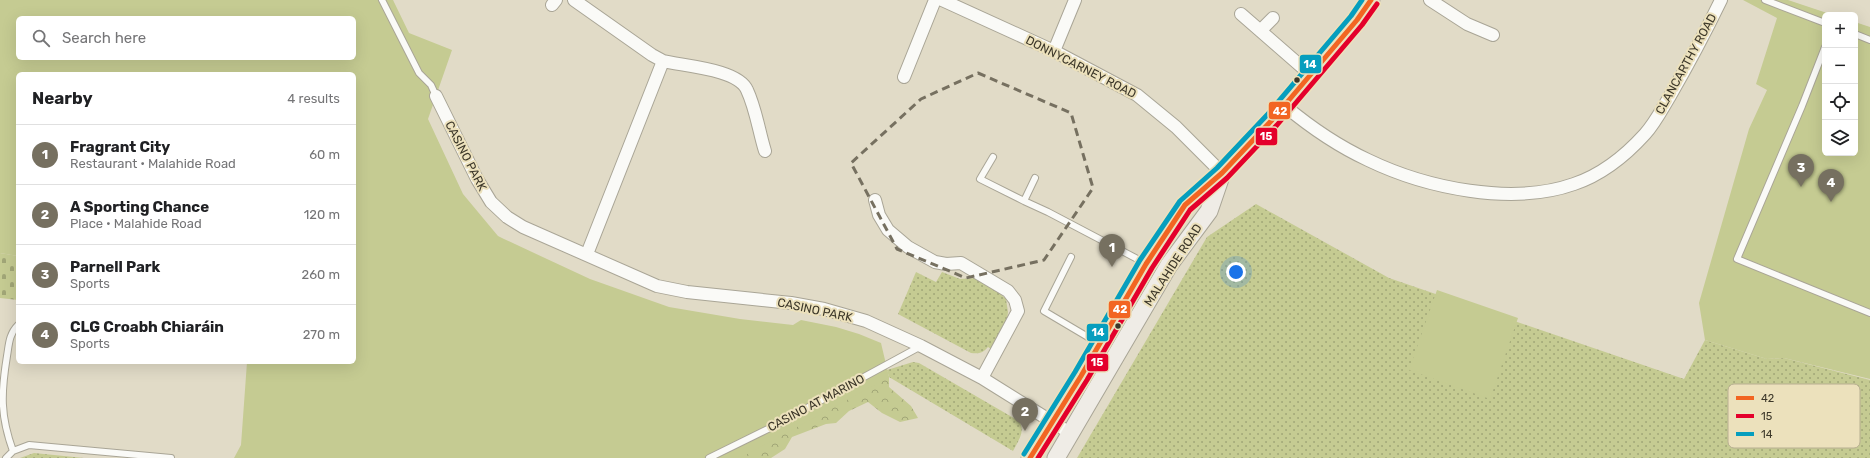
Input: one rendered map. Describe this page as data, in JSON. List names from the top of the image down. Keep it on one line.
{"streets":{"main road":["MALAHIDE ROAD"],"street":["CLANCARTHY ROAD","DONNYCARNEY ROAD","CASINO PARK"],"lane":["CASINO AT MARINO"]},"crossings":[["CLANCARTHY ROAD","MALAHIDE ROAD"],["DONNYCARNEY ROAD","MALAHIDE ROAD"],["CASINO PARK","MALAHIDE ROAD"],["CASINO PARK","CASINO AT MARINO"]],"lines":["transit line 42","transit line 14","transit line 15"],"legend":["42","15","14"],"page":{"map_buttons":["+","−"],"search":"Search here","heading":["Nearby","4 results"],"list":[{"mark":"1","name":"Fragrant City","note":"Restaurant · Malahide Road","value":"60 m"},{"mark":"2","name":"A Sporting Chance","note":"Place · Malahide Road","value":"120 m"},{"mark":"3","name":"Parnell Park","note":"Sports","value":"260 m"},{"mark":"4","name":"CLG Croabh Chiaráin","note":"Sports","value":"270 m"}],"pins":["3","4","1","2"]}}
